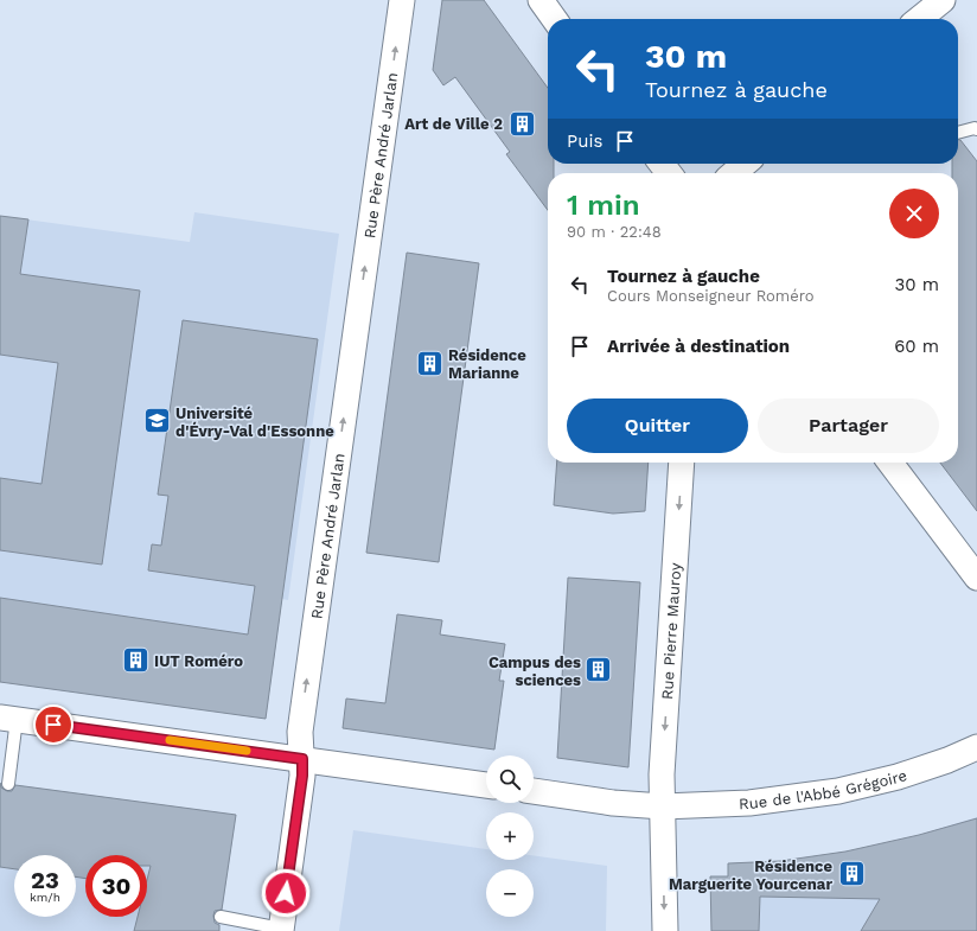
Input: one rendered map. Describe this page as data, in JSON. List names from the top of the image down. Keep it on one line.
{"streets":{"street":["Rue Père André Jarlan","Rue Pierre Mauroy","Rue de l'Abbé Grégoire"]},"crossings":[["Rue Pierre Mauroy","Rue de l'Abbé Grégoire"]],"one_way":["Rue Père André Jarlan","Rue Pierre Mauroy"],"places":{"building":["Art de Ville 2","Résidence Marianne","IUT Roméro","Campus des sciences","Résidence Marguerite Yourcenar"],"school or university":["Université d'Évry-Val d'Essonne"]},"page":{"turn":["30 m","Tournez à gauche"],"then":"Puis","heading":["1 min","90 m · 22:48"],"list":[{"name":"Tournez à gauche","note":"Cours Monseigneur Roméro","value":"30 m"},{"name":"Arrivée à destination","value":"60 m"}],"buttons":["Quitter","Partager"],"map_buttons":["+","−"],"speed":"23 km/h","limit":"30"}}
